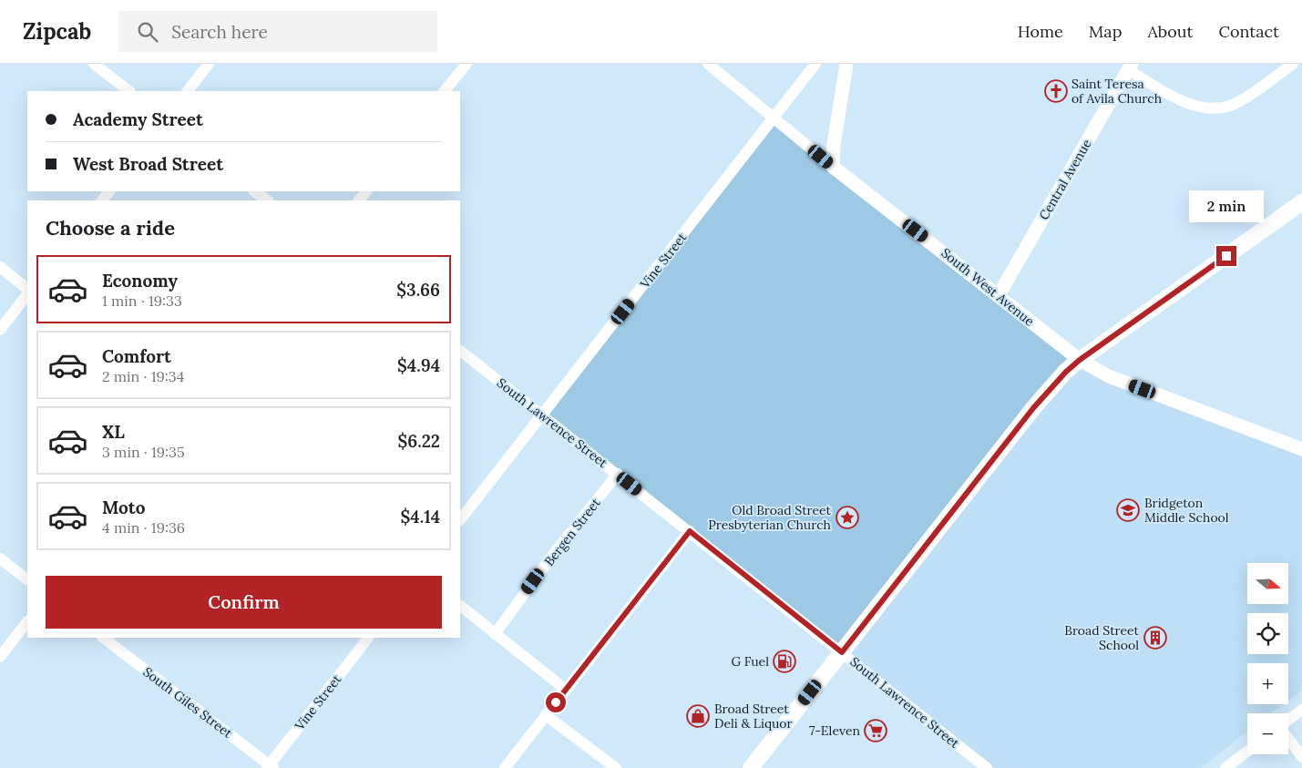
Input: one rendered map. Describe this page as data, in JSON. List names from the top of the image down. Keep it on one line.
{"streets":{"main road":["Central Avenue","South West Avenue"],"street":["Vine Street","South Lawrence Street","Bergen Street","South Giles Street"]},"crossings":[["Central Avenue","South West Avenue"],["Vine Street","South West Avenue"],["Vine Street","South Lawrence Street"],["Vine Street","South Giles Street"],["South Lawrence Street","Bergen Street"]],"places":{"church":["Saint Teresa of Avila Church"],"school or university":["Bridgeton Middle School"],"place":["Old Broad Street Presbyterian Church"],"building":["Broad Street School"],"fuel station":["G Fuel"],"shop":["Broad Street Deli & Liquor"],"supermarket":["7-Eleven"]},"north":"right","page":{"header":"Zipcab","search":"Search here","nav":["Home","Map","About","Contact"],"banner":["Academy Street","West Broad Street"],"bubble":"2 min","heading":"Choose a ride","list":[{"name":"Economy","note":"1 min · 19:33","value":"$3.66"},{"name":"Comfort","note":"2 min · 19:34","value":"$4.94"},{"name":"XL","note":"3 min · 19:35","value":"$6.22"},{"name":"Moto","note":"4 min · 19:36","value":"$4.14"}],"map_buttons":["+","−"],"buttons":"Confirm"}}
